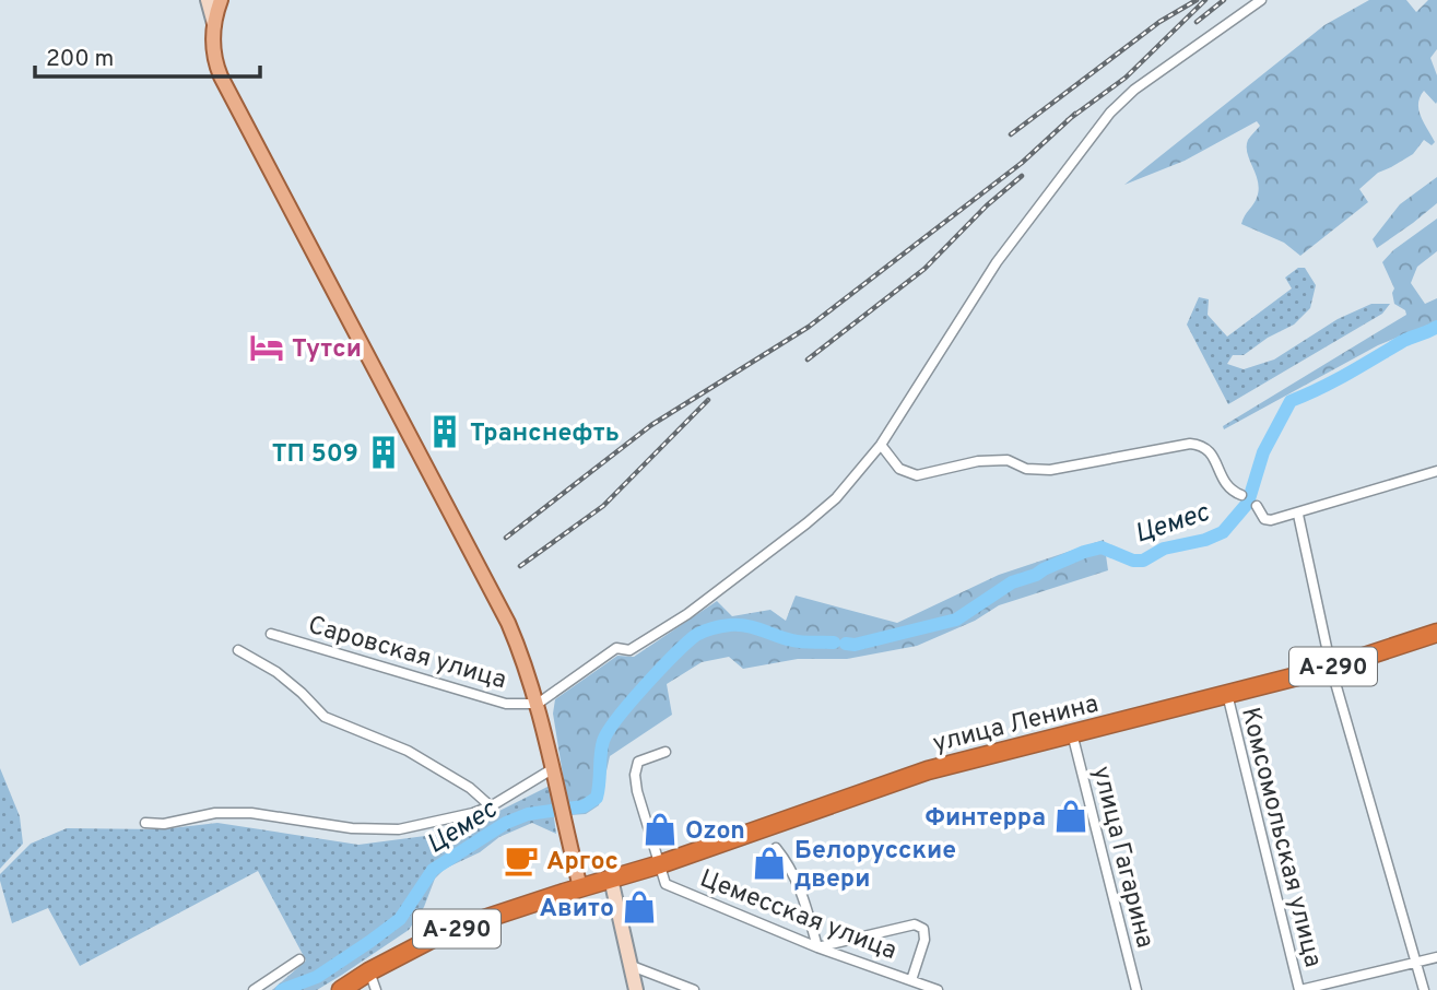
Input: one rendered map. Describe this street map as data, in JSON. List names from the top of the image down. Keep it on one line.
{"streets":{"highway":["А-290","улица Ленина"],"street":["Саровская улица","Комсомольская улица","улица Гагарина","Цемесская улица"]},"crossings":[["А-290","улица Ленина"],["улица Ленина","Комсомольская улица"],["улица Ленина","улица Гагарина"],["улица Ленина","Цемесская улица"]],"water":["Цемес"],"places":{"hotel":["Тутси"],"building":["Транснефть","ТП 509"],"shop":["Финтерра","Ozon","Белорусские двери","Авито"],"cafe":["Аргос"]},"scale_bar":"200 m"}
